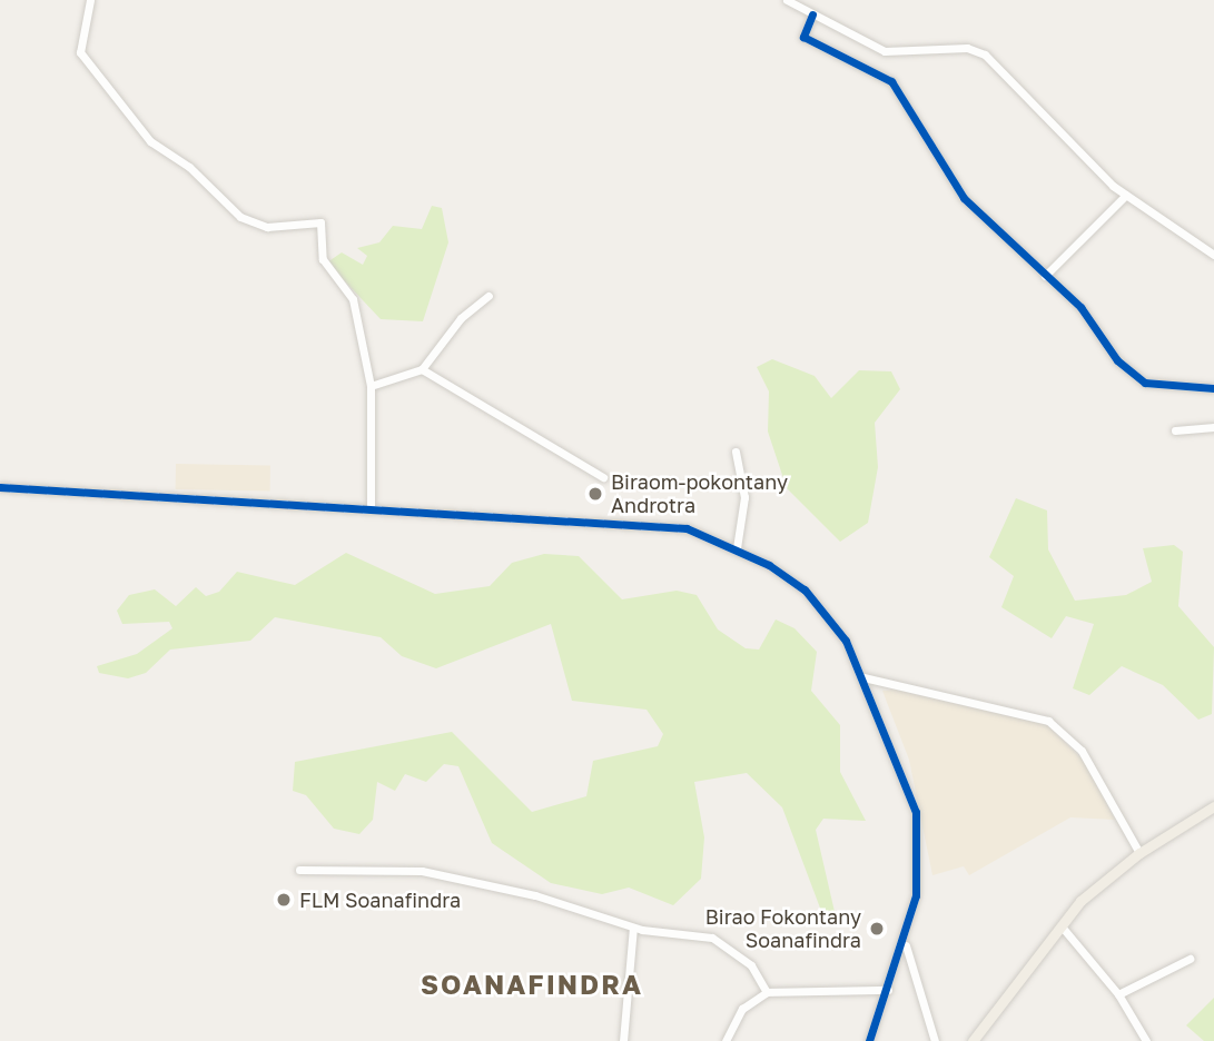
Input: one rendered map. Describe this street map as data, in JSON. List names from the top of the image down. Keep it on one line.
{"districts":["SOANAFINDRA"],"places":["Biraom-pokontany Androtra","FLM Soanafindra","Birao Fokontany Soanafindra"]}
